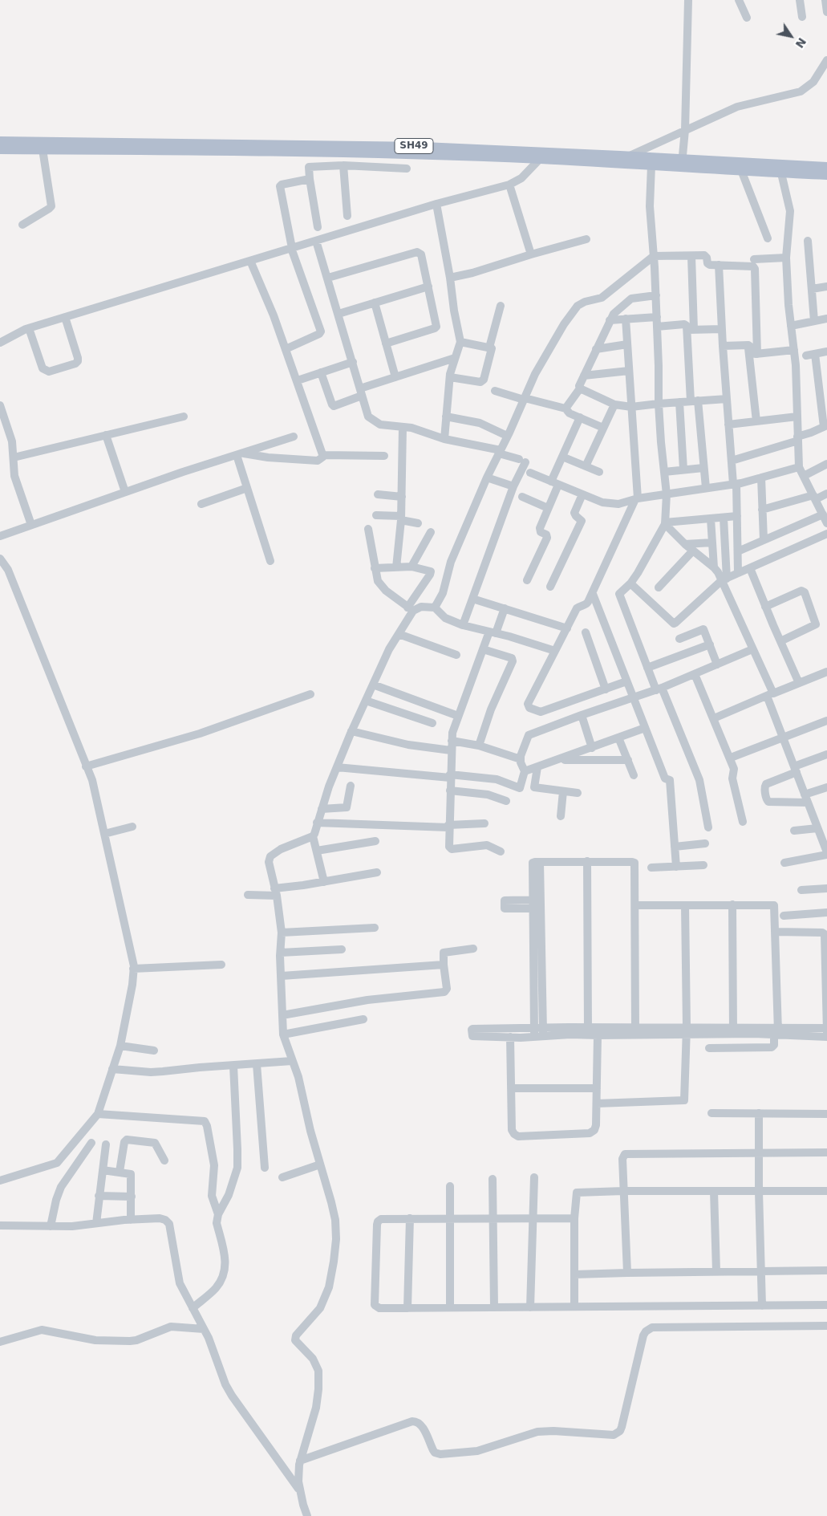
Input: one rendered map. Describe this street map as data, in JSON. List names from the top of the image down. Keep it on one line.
{"streets":{"main road":["SH49"]},"north":"bottom right"}
